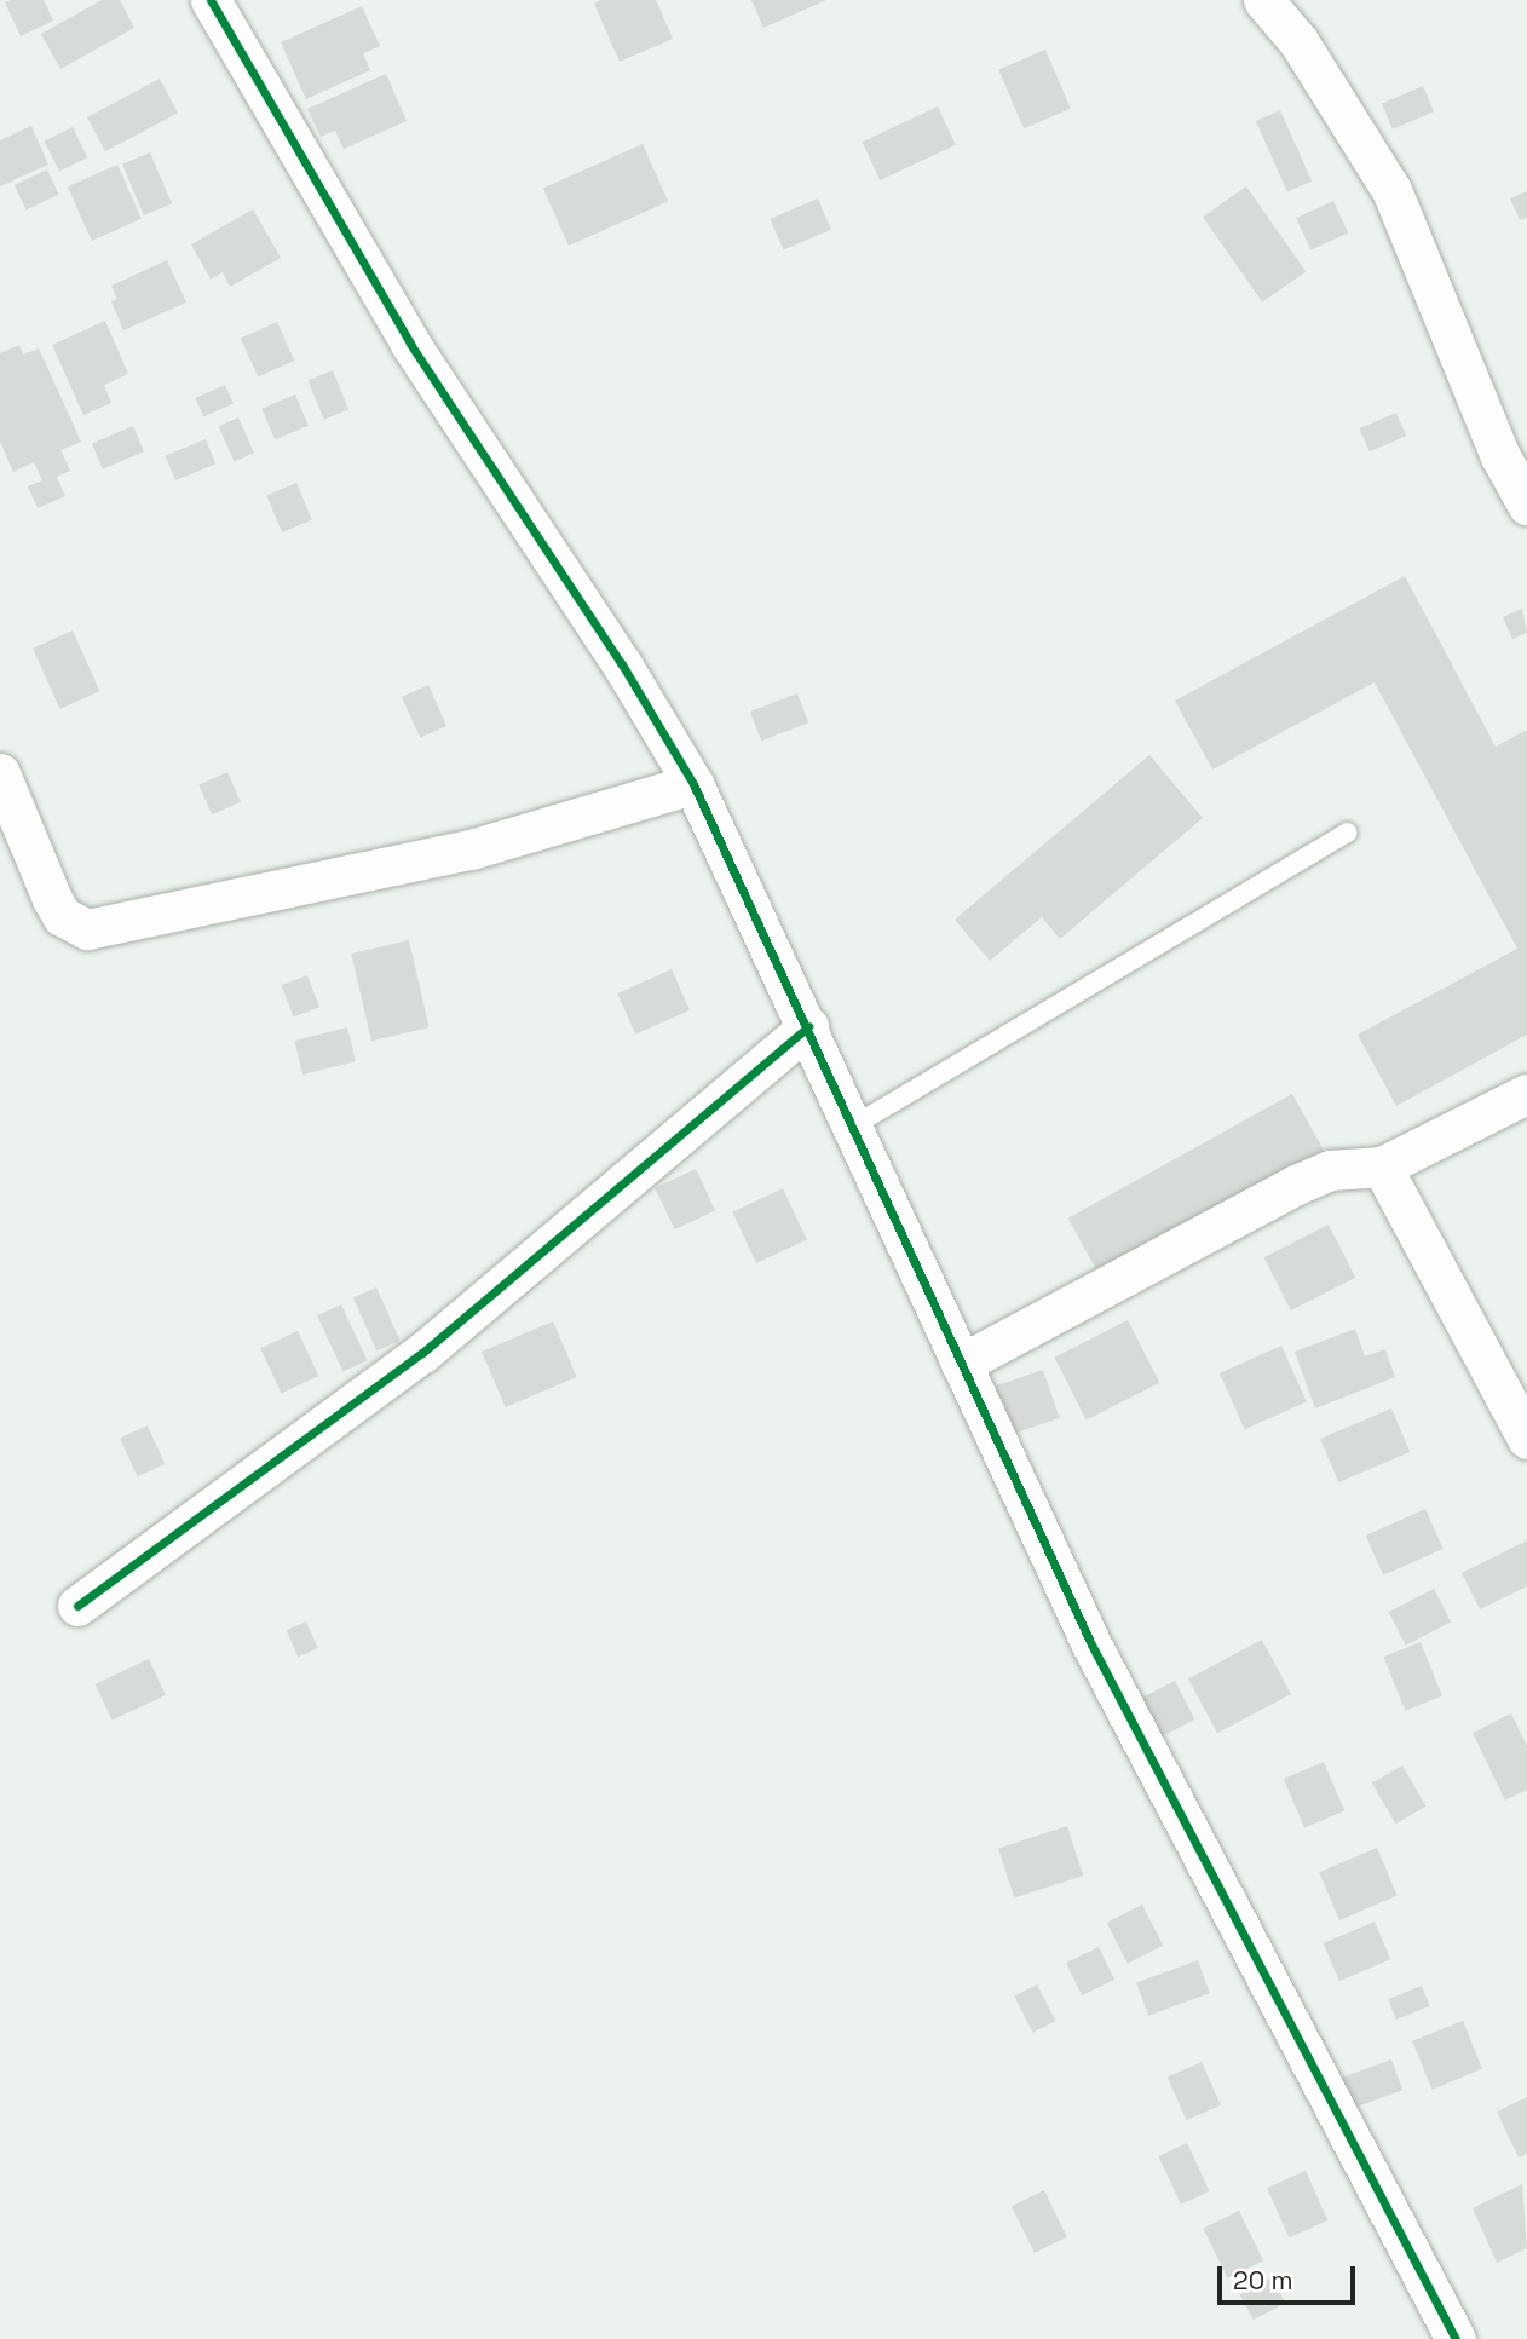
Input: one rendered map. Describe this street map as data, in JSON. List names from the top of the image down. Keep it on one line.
{"scale_bar":"20 m"}
